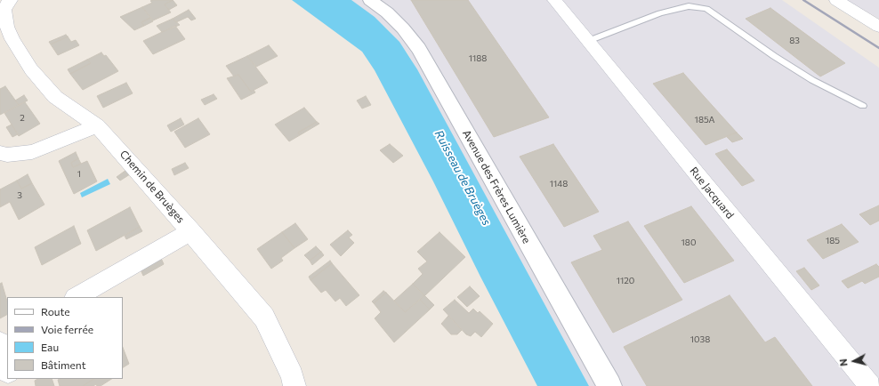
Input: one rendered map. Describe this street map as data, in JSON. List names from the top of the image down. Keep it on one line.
{"streets":{"street":["Chemin de Bruèges","Avenue des Frères Lumière","Rue Jacquard"]},"water":["Ruisseau de Bruèges"],"house_numbers":["83","1188","2","185A","1","1148","3","185","180","1120","1038"],"legend":["Route","Voie ferrée","Eau","Bâtiment"],"north":"left"}
